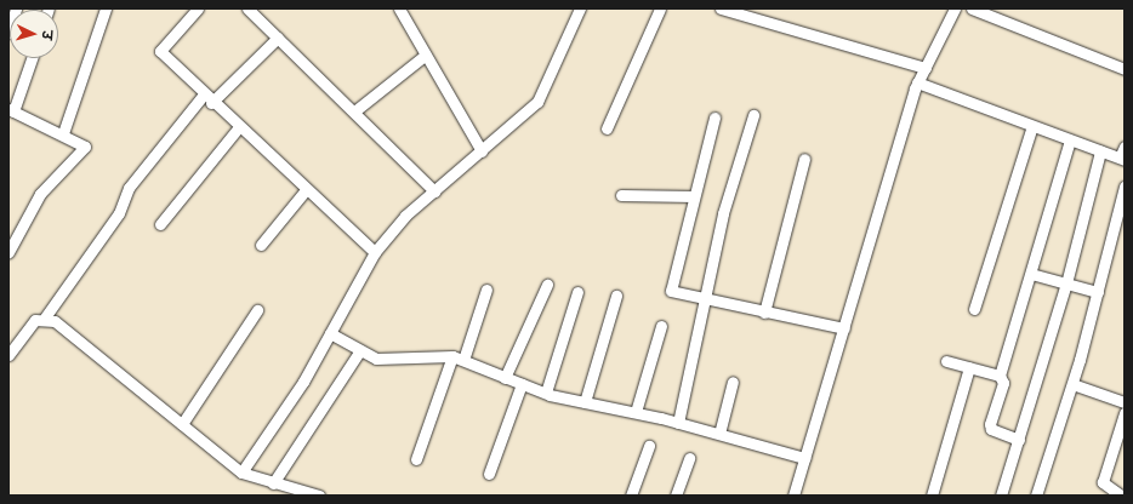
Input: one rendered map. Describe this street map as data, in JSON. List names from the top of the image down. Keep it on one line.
{"north":"right"}
